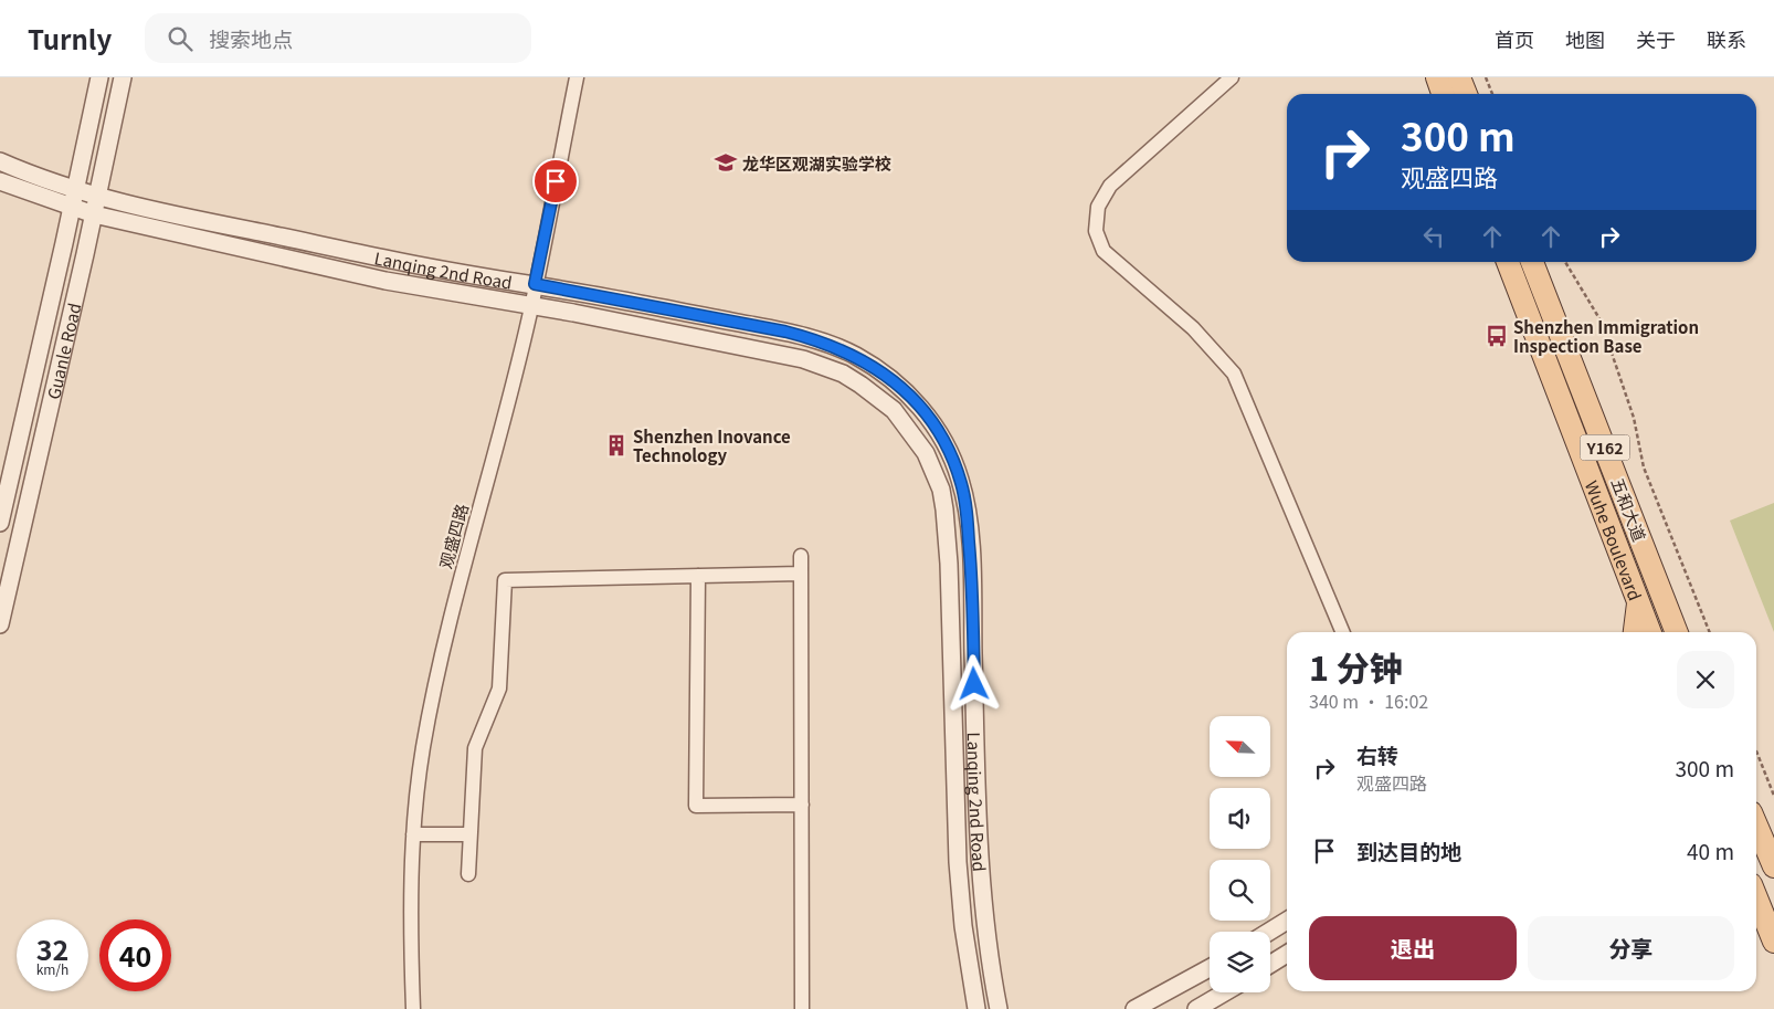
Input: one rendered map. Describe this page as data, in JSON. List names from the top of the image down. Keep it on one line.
{"streets":{"main road":["Y162","五和大道","Wuhe Boulevard"],"street":["Lanqing 2nd Road","Guanle Road","观盛四路"]},"crossings":[["Lanqing 2nd Road","Guanle Road"],["Lanqing 2nd Road","观盛四路"]],"places":{"school or university":["龙华区观湖实验学校"],"bus stop":["Shenzhen Immigration Inspection Base"],"building":["Shenzhen Inovance Technology"]},"north":"top left","page":{"header":"Turnly","search":"搜索地点","nav":["首页","地图","关于","联系"],"turn":["300 m","观盛四路"],"heading":["1 分钟","340 m · 16:02"],"list":[{"name":"右转","note":"观盛四路","value":"300 m"},{"name":"到达目的地","value":"40 m"}],"buttons":["退出","分享"],"speed":"32 km/h","limit":"40"}}
